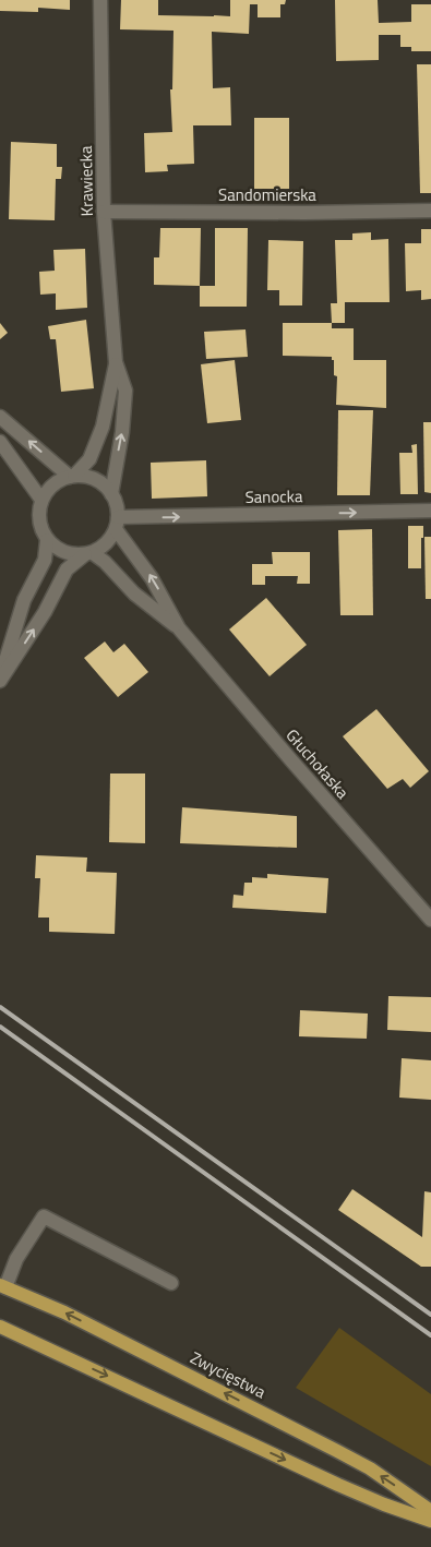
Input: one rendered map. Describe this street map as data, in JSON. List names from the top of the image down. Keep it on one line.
{"streets":{"main road":["Zwycięstwa"],"street":["Krawiecka","Sandomierska","Sanocka","Głuchołaska"]},"crossings":[["Krawiecka","Sandomierska"],["Krawiecka","Sanocka"],["Krawiecka","Głuchołaska"],["Sanocka","Głuchołaska"]],"one_way":["Sanocka"]}
